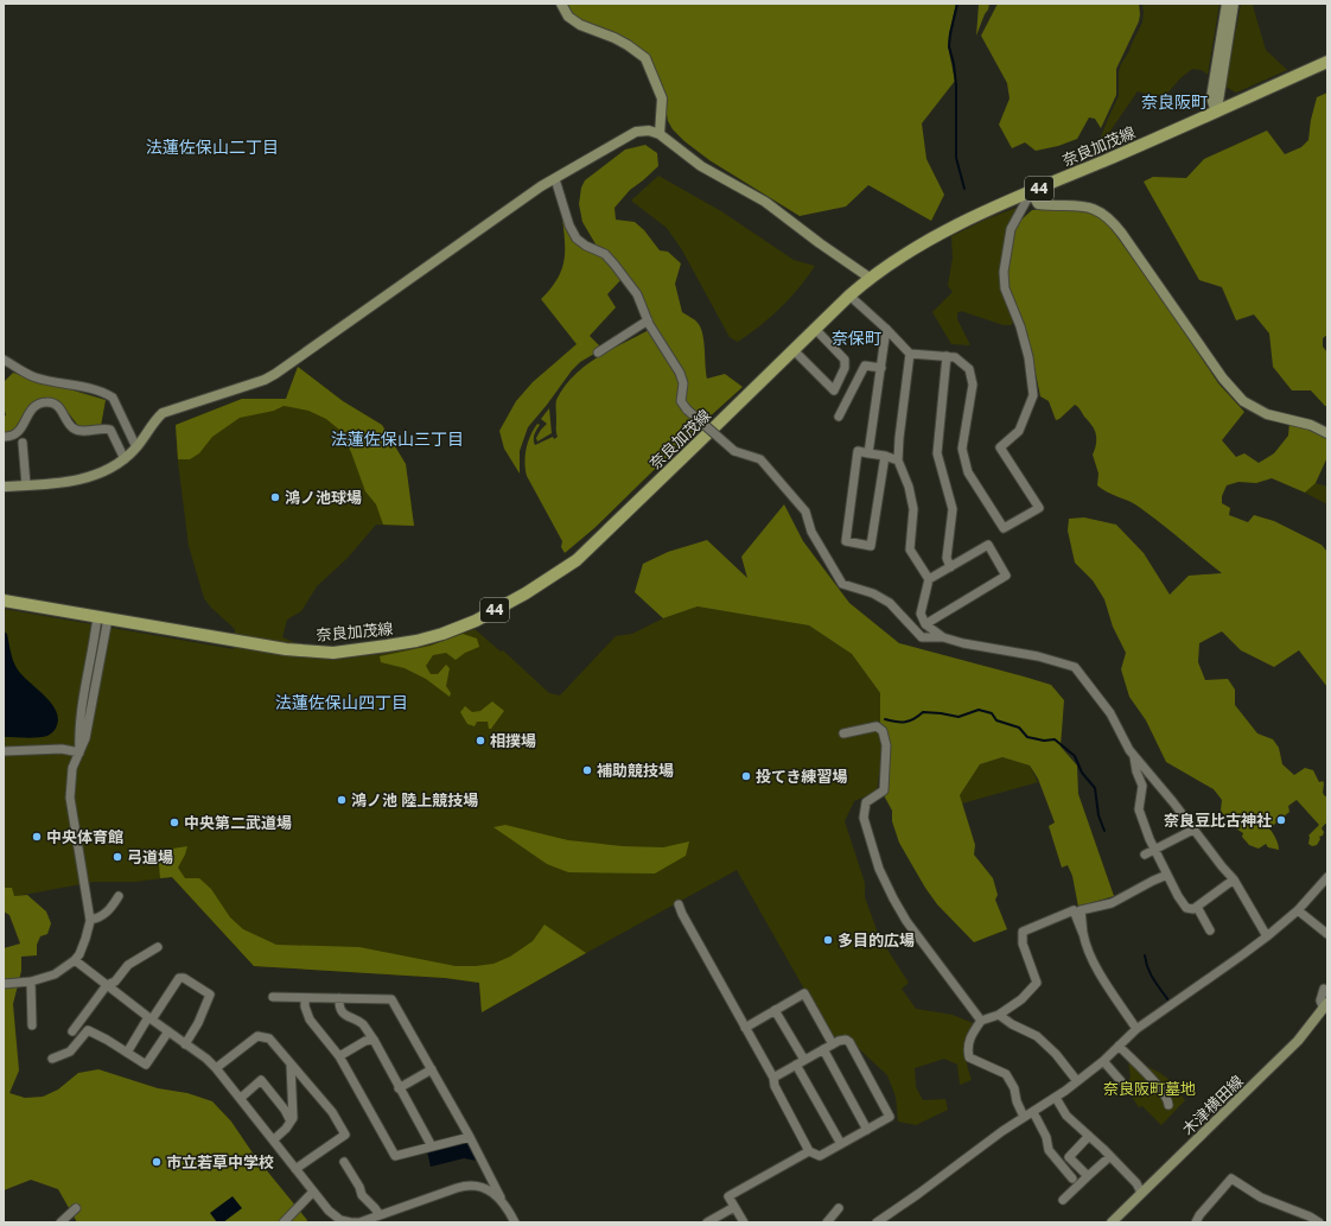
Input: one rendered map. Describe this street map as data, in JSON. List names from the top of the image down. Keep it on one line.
{"streets":{"main road":["奈良加茂線","44"],"street":["木津横田線"]},"districts":["奈良阪町","法蓮佐保山二丁目","奈保町","法蓮佐保山三丁目","法蓮佐保山四丁目"],"parks":["奈良阪町墓地"],"places":["鴻ノ池球場","相撲場","補助競技場","投てき練習場","鴻ノ池 陸上競技場","奈良豆比古神社","中央第二武道場","中央体育館","弓道場","多目的広場","市立若草中学校"]}
